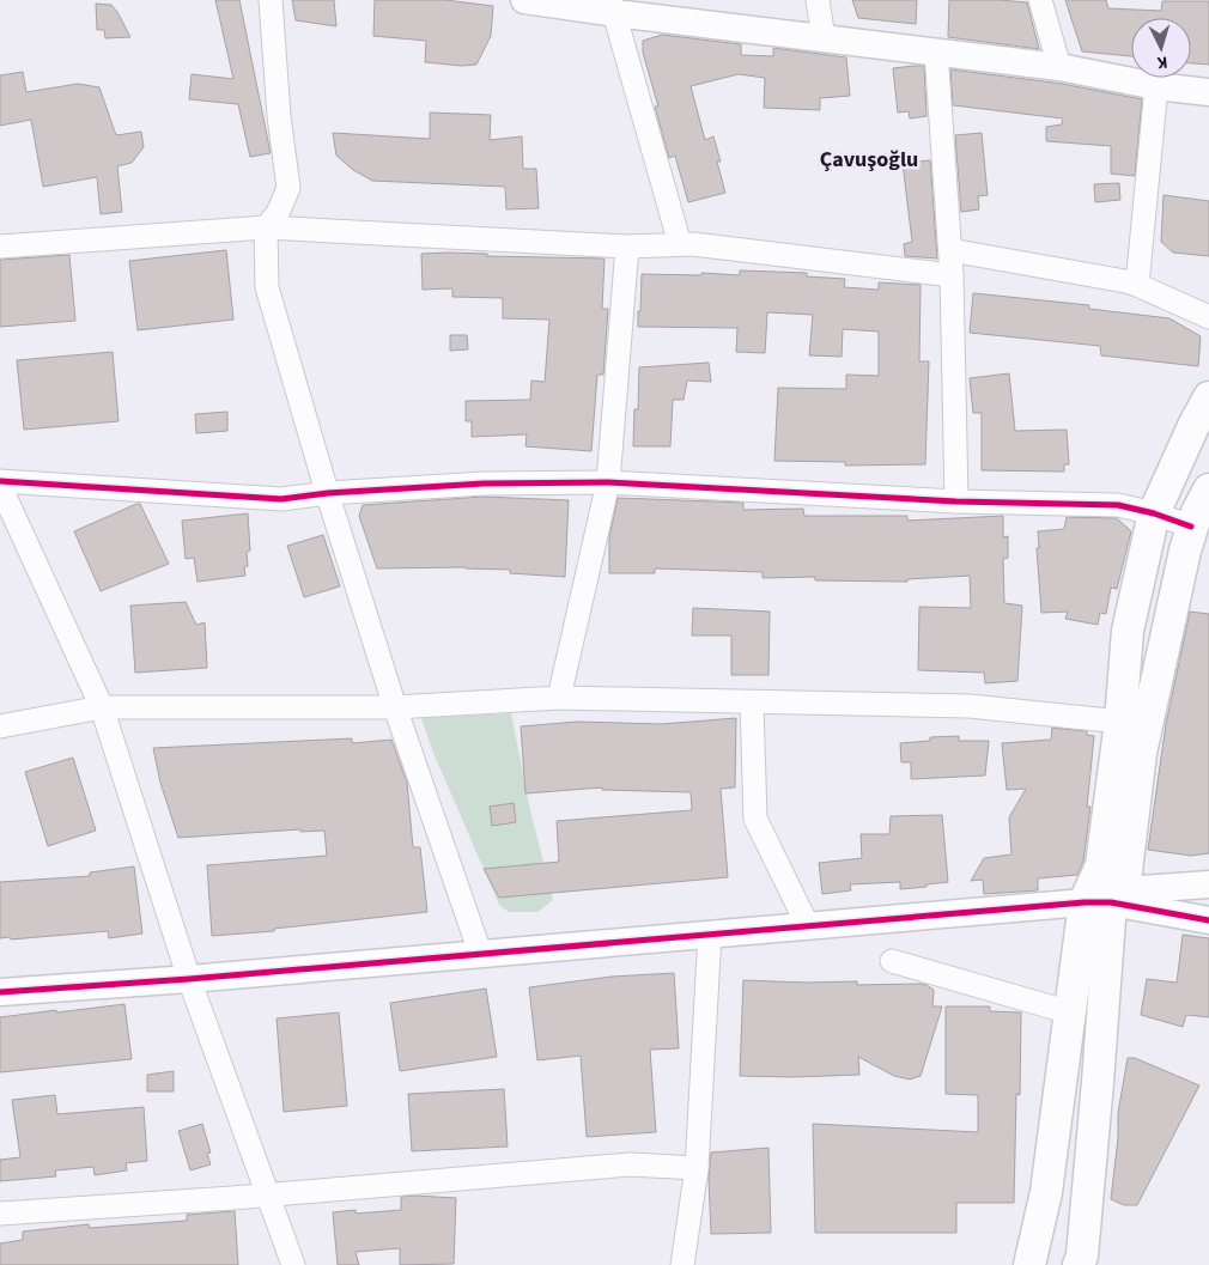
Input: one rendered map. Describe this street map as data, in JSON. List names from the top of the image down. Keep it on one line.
{"districts":["Çavuşoğlu"],"north":"bottom"}
